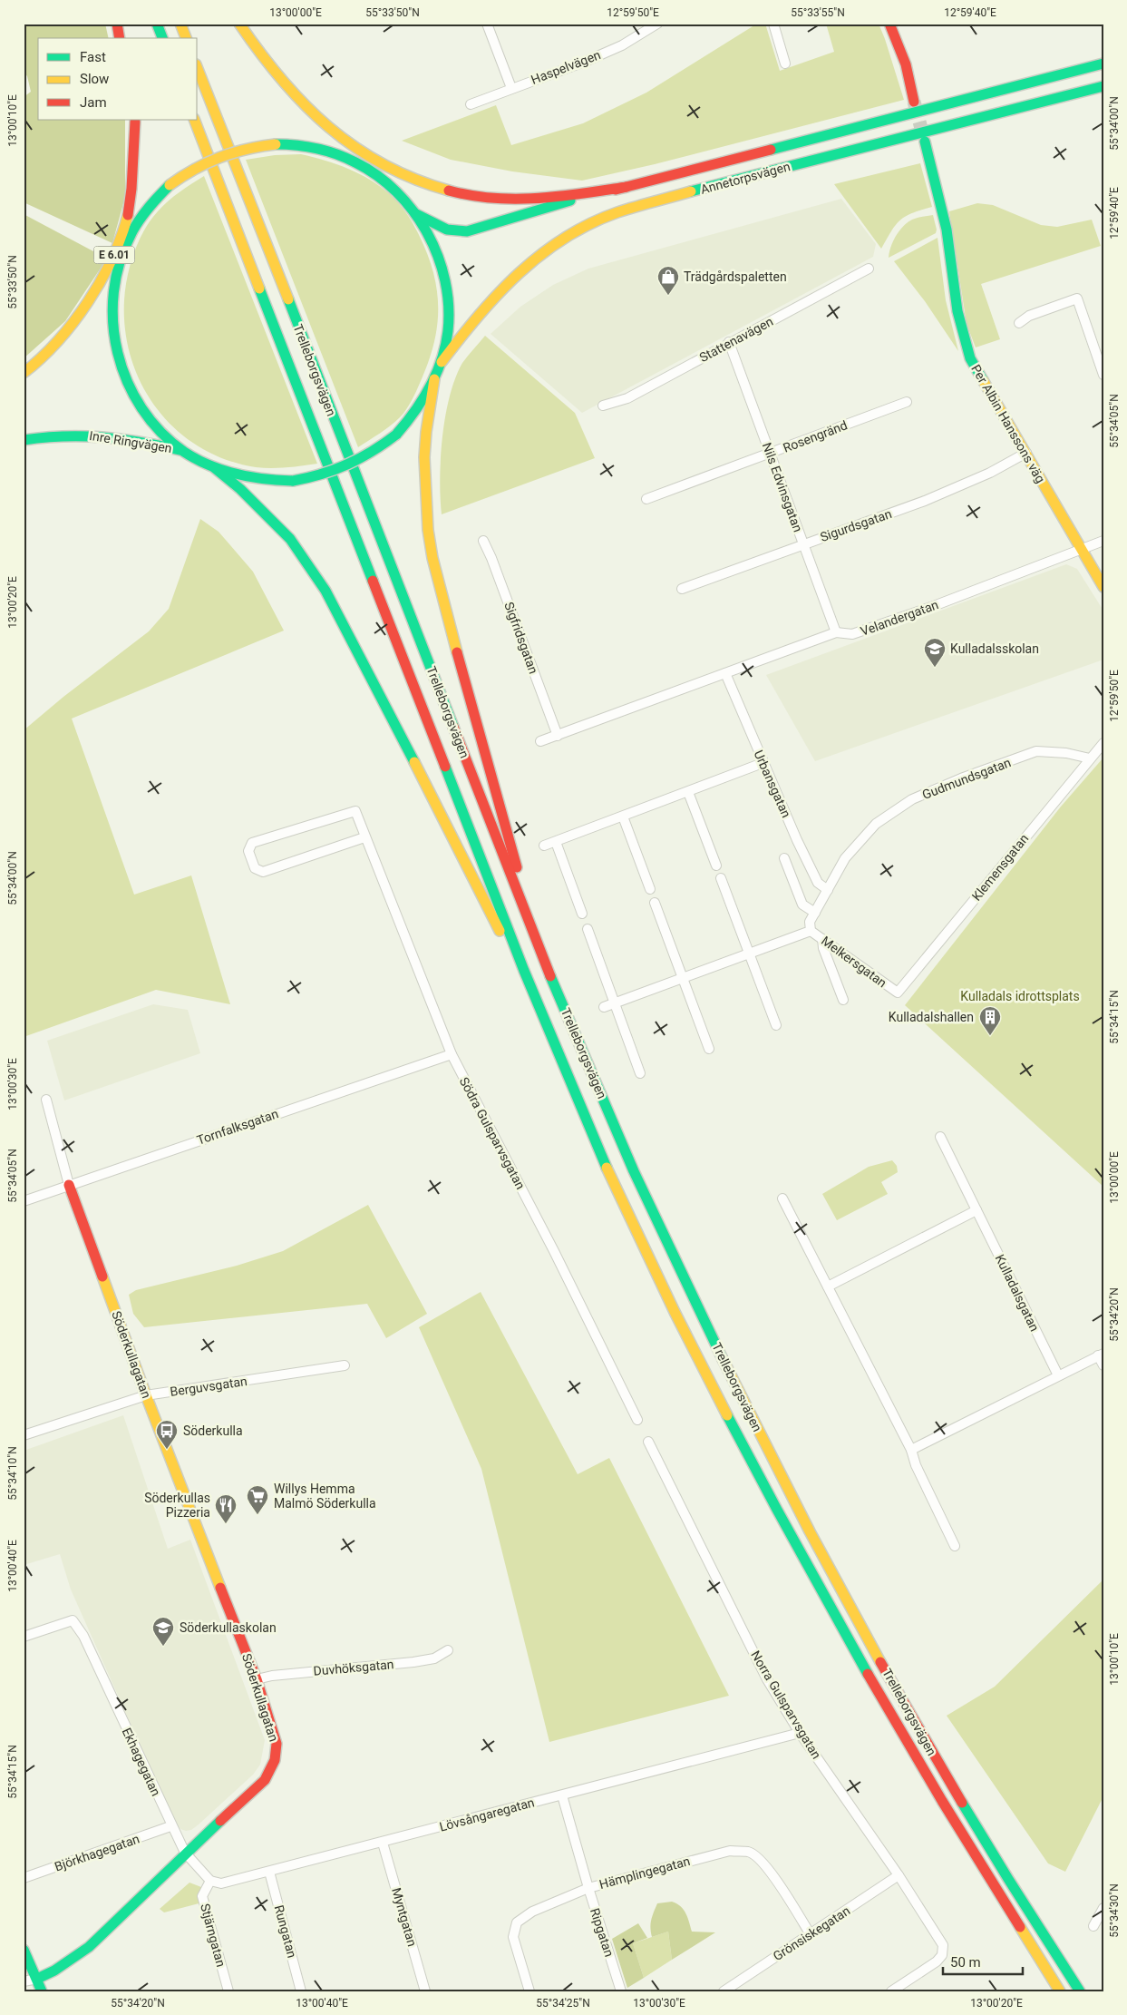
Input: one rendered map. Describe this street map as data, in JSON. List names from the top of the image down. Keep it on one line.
{"streets":{"main road":["Annetorpsvägen","E 6.01","Trelleborgsvägen","Per Albin Hanssons väg","Inre Ringvägen","Söderkullagatan"],"street":["Haspelvägen","Stattenavägen","Rosengränd","Nils Edvinsgatan","Sigurdsgatan","Velandergatan","Sigfridsgatan","Gudmundsgatan","Urbansgatan","Klemensgatan","Melkersgatan","Tornfalksgatan","Södra Gulsparvsgatan","Kulladalsgatan","Berguvsgatan","Duvhöksgatan","Norra Gulsparvsgatan","Ekhagegatan","Lövsångaregatan","Björkhagegatan","Hämplingegatan","Myntgatan","Rungatan","Ripgatan","Grönsiskegatan","Stjärngatan"]},"crossings":[["Stattenavägen","Nils Edvinsgatan"],["Per Albin Hanssons väg","Sigurdsgatan"],["Per Albin Hanssons väg","Velandergatan"],["Rosengränd","Nils Edvinsgatan"],["Nils Edvinsgatan","Sigurdsgatan"],["Nils Edvinsgatan","Velandergatan"],["Velandergatan","Sigfridsgatan"],["Velandergatan","Urbansgatan"],["Gudmundsgatan","Urbansgatan"],["Gudmundsgatan","Klemensgatan"],["Gudmundsgatan","Melkersgatan"],["Klemensgatan","Melkersgatan"],["Tornfalksgatan","Södra Gulsparvsgatan"],["Tornfalksgatan","Söderkullagatan"],["Söderkullagatan","Berguvsgatan"],["Söderkullagatan","Duvhöksgatan"],["Söderkullagatan","Ekhagegatan"],["Norra Gulsparvsgatan","Lövsångaregatan"],["Norra Gulsparvsgatan","Grönsiskegatan"],["Ekhagegatan","Björkhagegatan"],["Lövsångaregatan","Myntgatan"],["Lövsångaregatan","Rungatan"],["Lövsångaregatan","Ripgatan"],["Lövsångaregatan","Stjärngatan"],["Hämplingegatan","Ripgatan"],["Hämplingegatan","Grönsiskegatan"]],"parks":["Kulladals idrottsplats"],"places":{"shop":["Trädgårdspaletten"],"school or university":["Kulladalsskolan","Söderkullaskolan"],"building":["Kulladalshallen"],"bus stop":["Söderkulla"],"supermarket":["Willys Hemma Malmö Söderkulla"],"restaurant":["Söderkullas Pizzeria"]},"legend":["Fast","Slow","Jam"],"scale_bar":"50 m","coordinates":["13°00'00\"E","55°33'50\"N","12°59'50\"E","55°33'55\"N","12°59'40\"E","13°00'10\"E","55°34'00\"N","55°34'05\"N","13°00'20\"E","55°34'15\"N","13°00'30\"E","55°34'20\"N","55°34'10\"N","13°00'40\"E","55°34'30\"N","55°34'25\"N"]}
